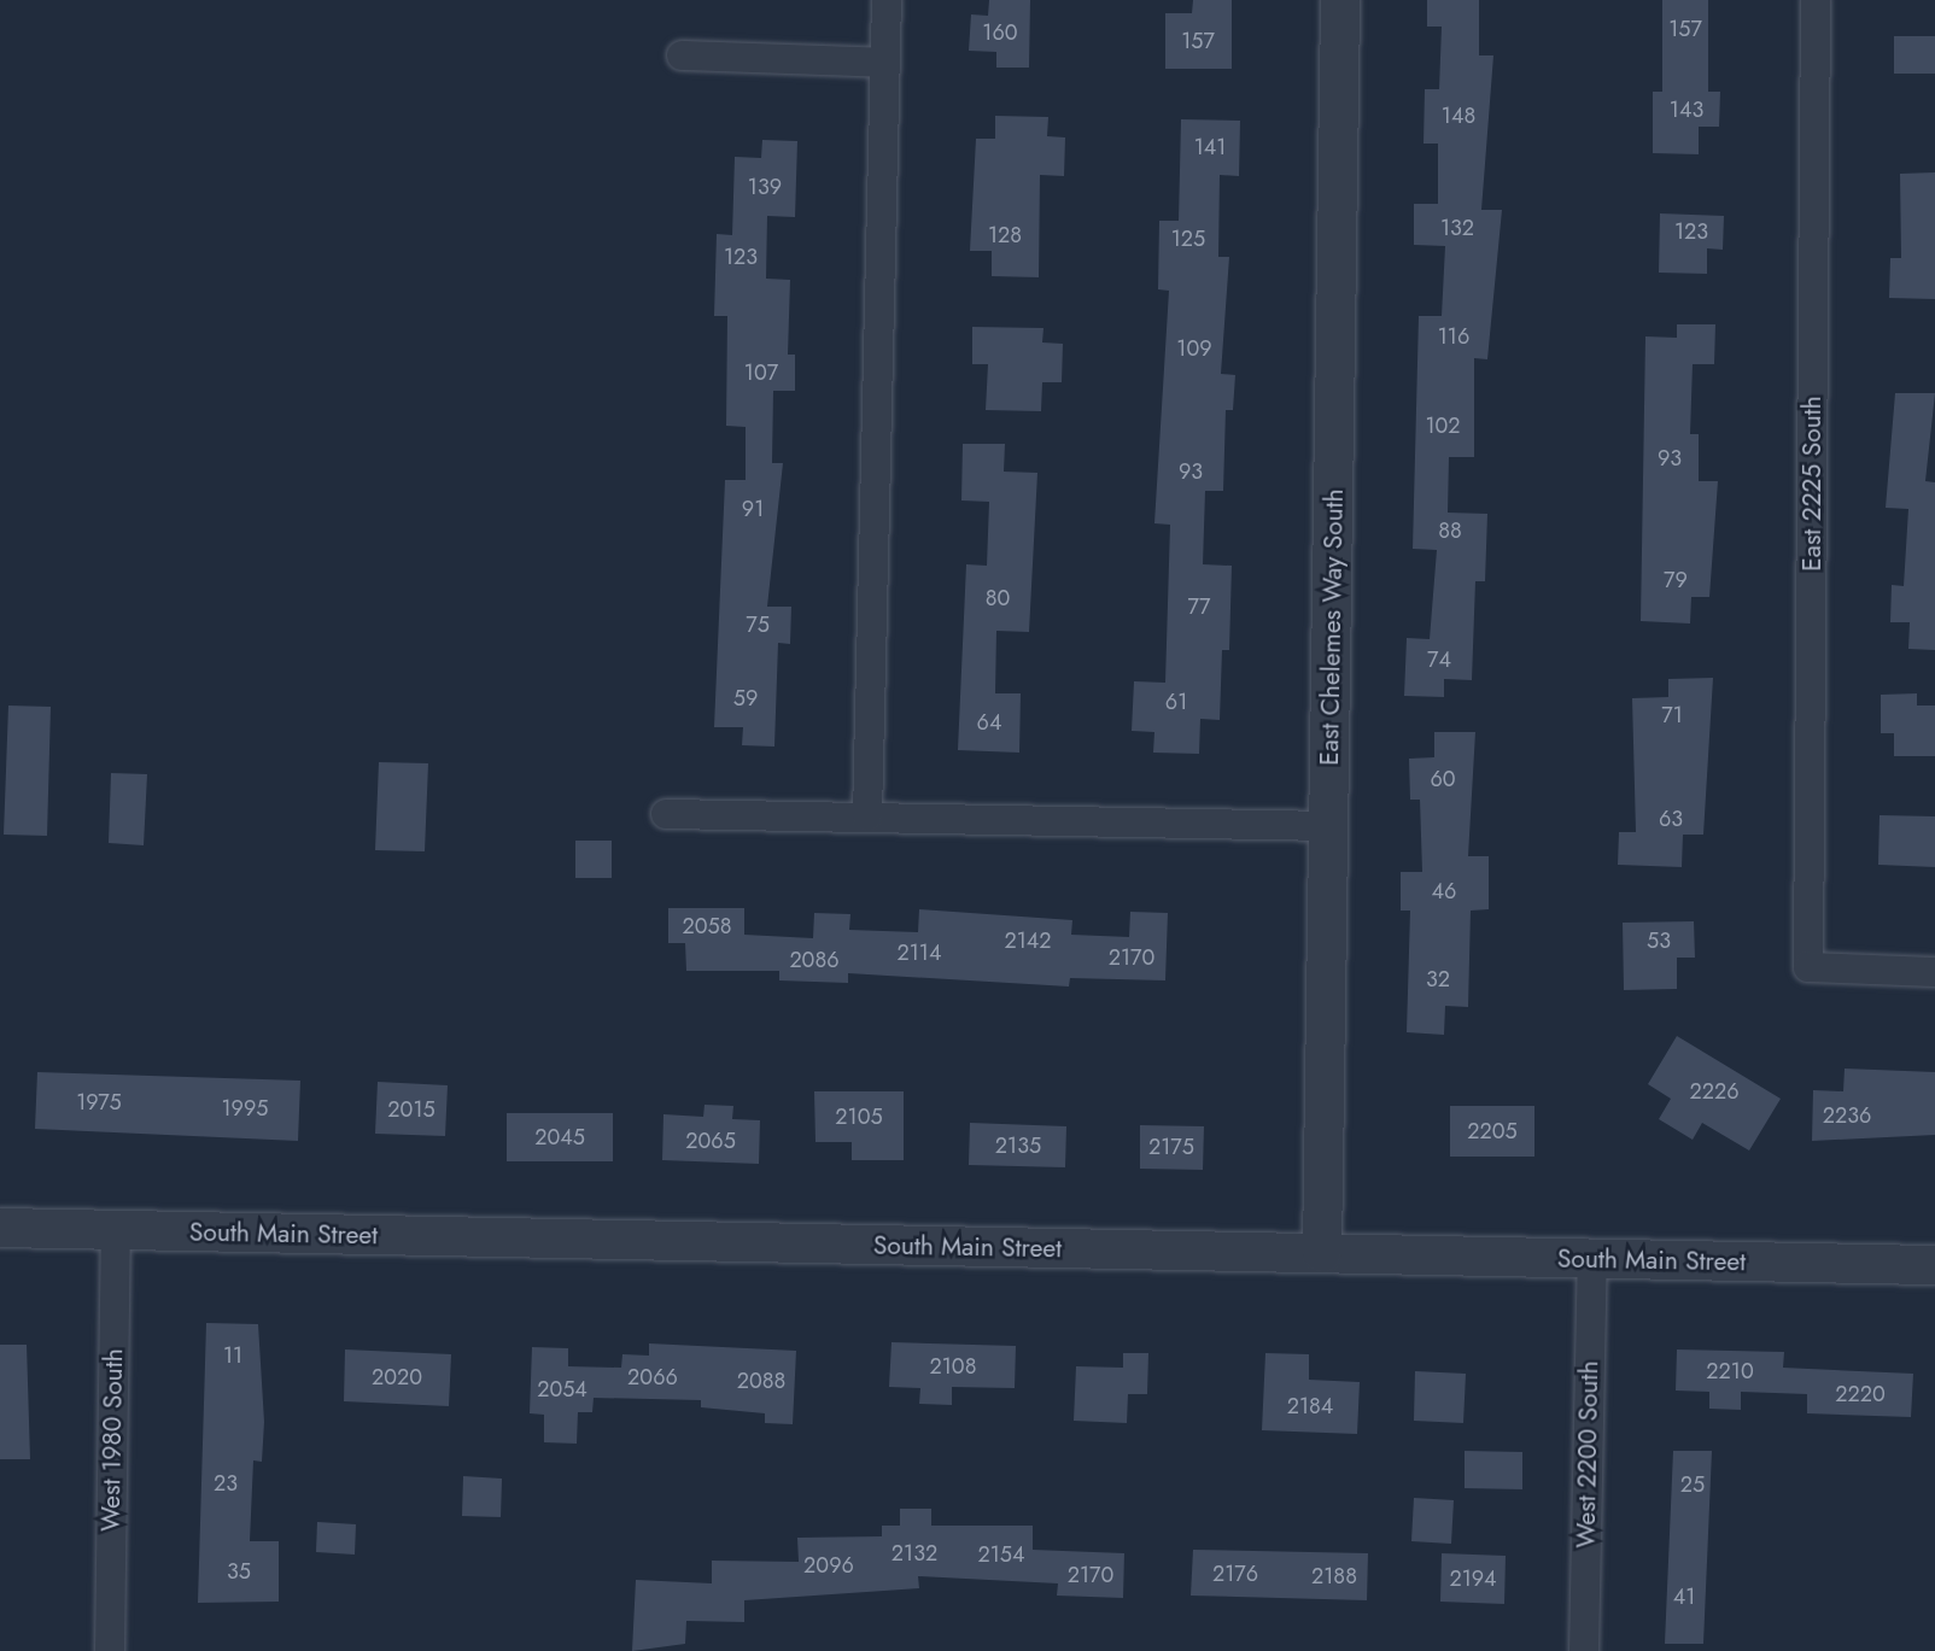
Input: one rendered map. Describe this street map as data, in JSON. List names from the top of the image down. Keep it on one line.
{"streets":{"street":["East 2225 South","East Chelemes Way South","South Main Street","West 1980 South","West 2200 South"]},"crossings":[["East Chelemes Way South","South Main Street"],["South Main Street","West 1980 South"],["South Main Street","West 2200 South"]],"house_numbers":["157","160","157","143","148","141","139","132","123","128","125","123","116","109","107","102","93","93","91","88","79","80","77","75","74","59","61","71","64","60","63","46","2058","2142","53","2114","2170","2086","32","2226","1975","1995","2015","2236","2105","2205","2045","2065","2135","2175","11","2108","2210","2020","2066","2088","2054","2220","2184","23","25","2132","2154","2096","35","2176","2170","2188","2194","41"]}
